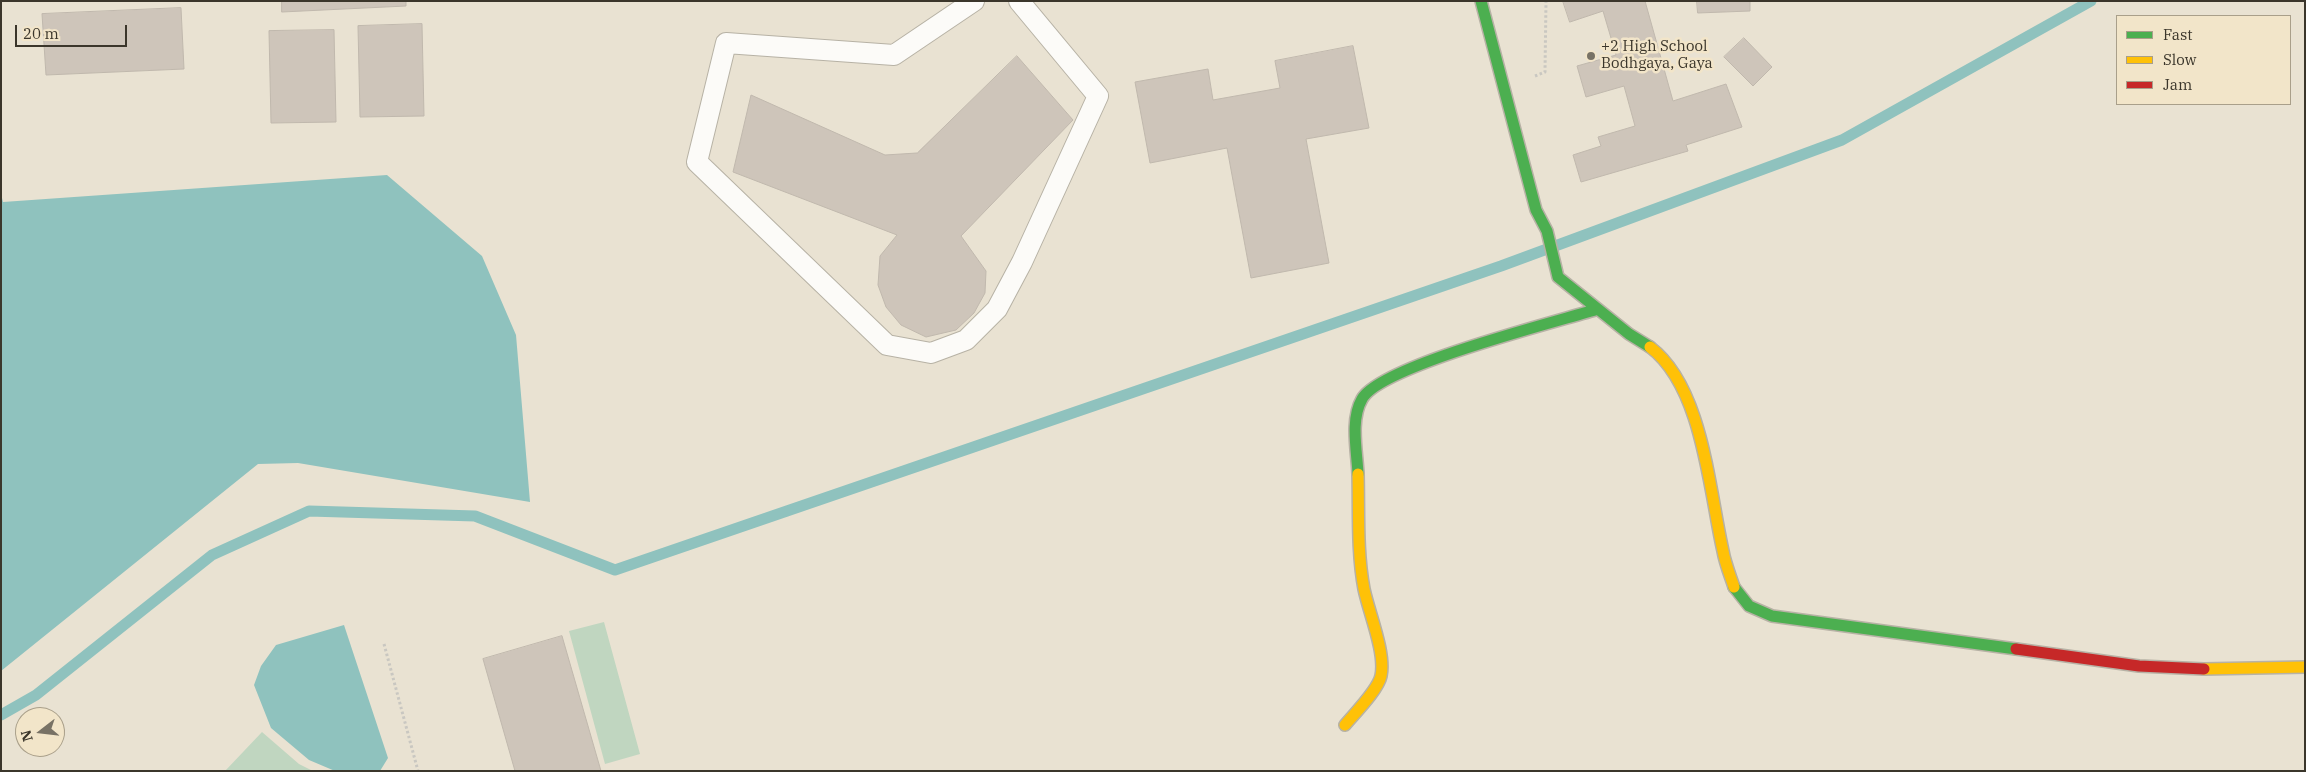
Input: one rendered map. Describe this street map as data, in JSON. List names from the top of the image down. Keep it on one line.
{"places":["+2 High School Bodhgaya, Gaya"],"legend":["Fast","Slow","Jam"],"scale_bar":"20 m","north":"left"}
